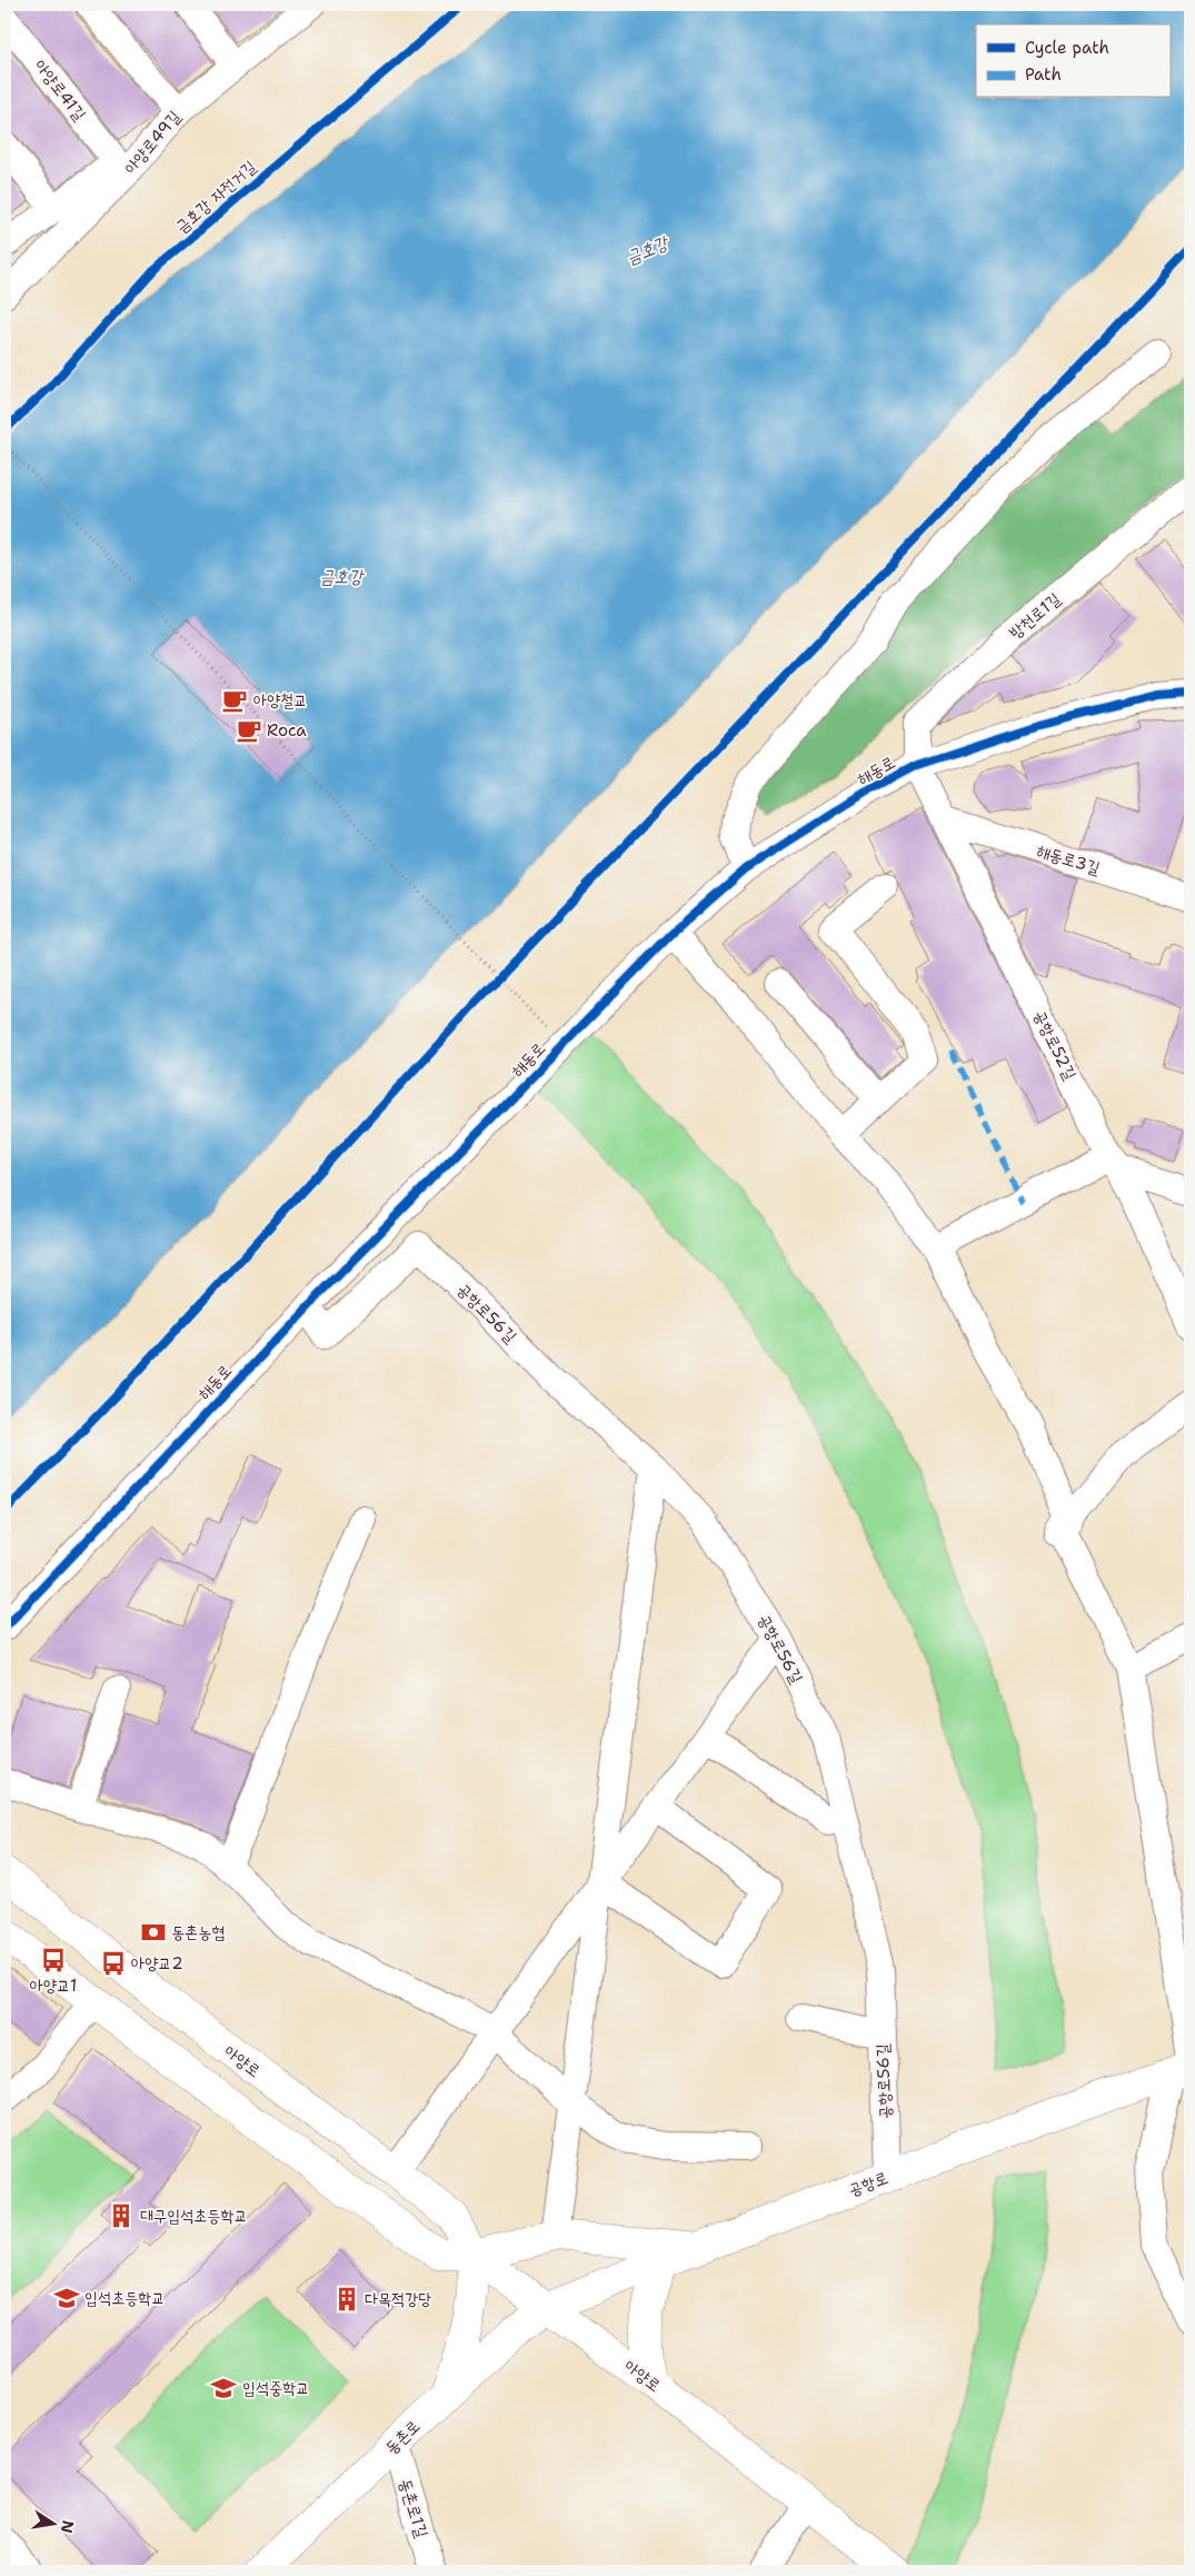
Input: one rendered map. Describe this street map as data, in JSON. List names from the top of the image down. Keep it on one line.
{"streets":{"main road":["아양로","공항로","동촌로"],"street":["아양로41길","아양로49길","방천로1길","해동로","해동로3길","공항로52길","공항로56길","동촌로1길"],"cycle path":["금호강 자전거길"]},"crossings":[["아양로41길","아양로49길"],["방천로1길","해동로"],["방천로1길","공항로52길"],["해동로","공항로52길"],["해동로","공항로56길"],["해동로3길","공항로52길"],["공항로56길","공항로"],["아양로","공항로"],["아양로","동촌로"],["공항로","동촌로"],["동촌로","동촌로1길"]],"water":["금호강"],"places":{"cafe":["아양철교","Roca"],"bank":["동촌농협"],"bus stop":["아양교1","아양교2"],"building":["대구입석초등학교","다목적강당"],"school or university":["입석초등학교","입석중학교"]},"legend":["Cycle path","Path"],"north":"right"}
